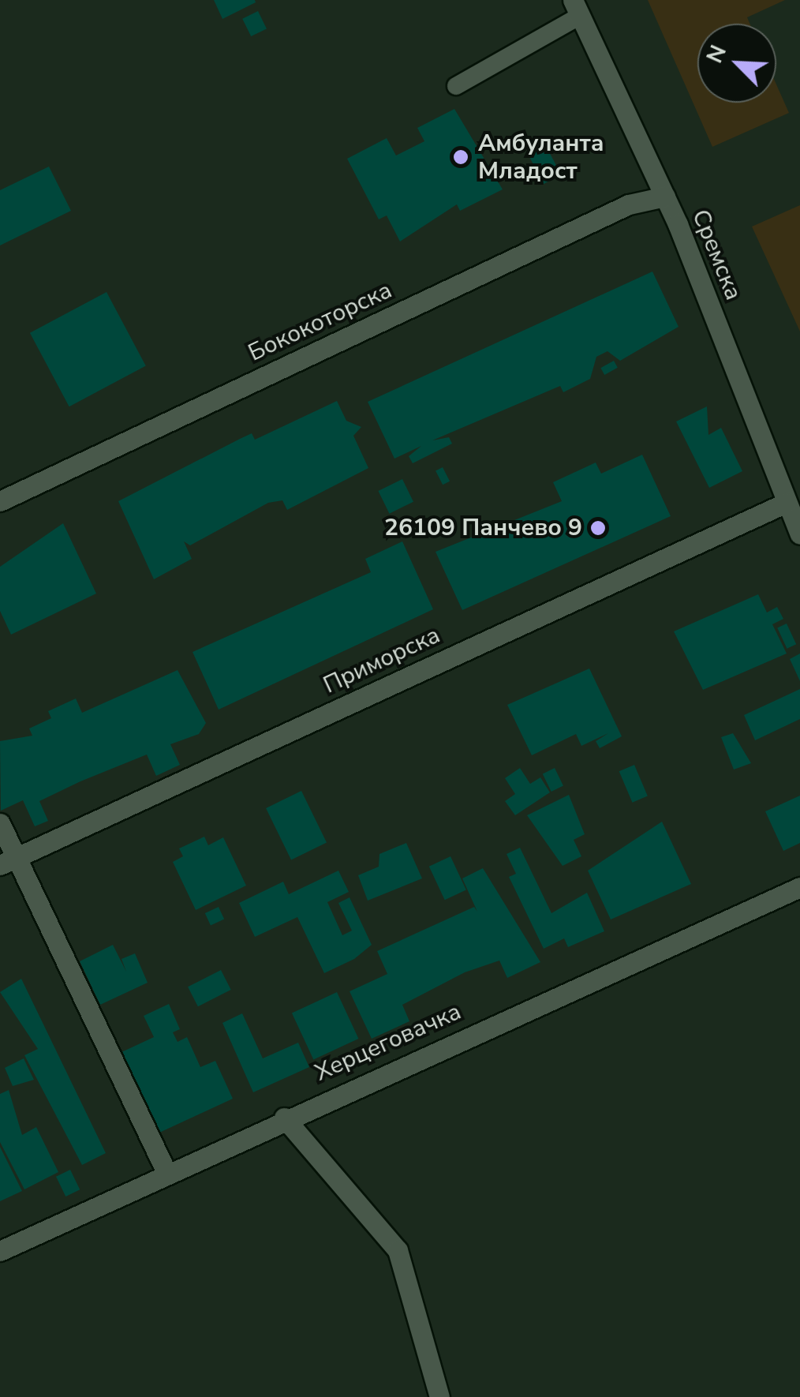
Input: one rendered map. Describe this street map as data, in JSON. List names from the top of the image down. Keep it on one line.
{"streets":{"street":["Сремска","Бококоторска","Приморска","Херцеговачка"]},"crossings":[["Сремска","Бококоторска"],["Сремска","Приморска"]],"places":["Амбуланта Младост","26109 Панчево 9"],"north":"top left"}
